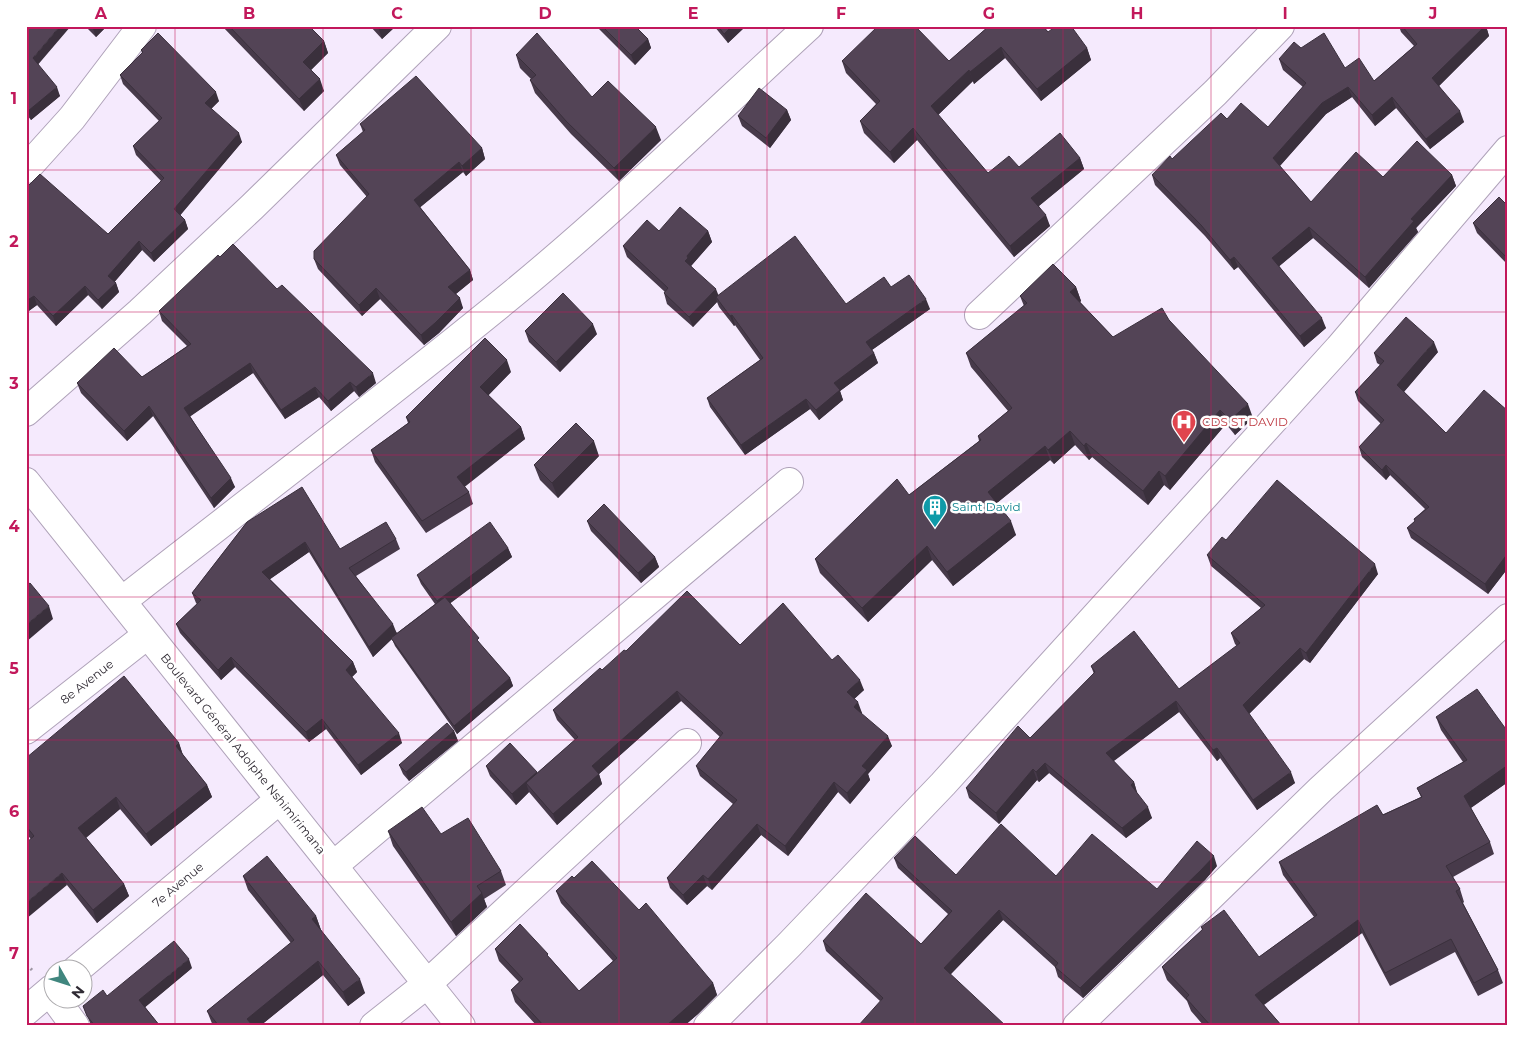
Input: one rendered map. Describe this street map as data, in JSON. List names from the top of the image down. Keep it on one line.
{"streets":{"street":["8e Avenue","Boulevard Général Adolphe Nshimirimana","7e Avenue"]},"crossings":[["8e Avenue","Boulevard Général Adolphe Nshimirimana"],["Boulevard Général Adolphe Nshimirimana","7e Avenue"]],"places":{"hospital":["CDS ST DAVID"],"building":["Saint David"]},"north":"bottom right","grid":{"columns":["A","B","C","D","E","F","G","H","I","J"],"rows":["1","2","3","4","5","6","7"]}}
